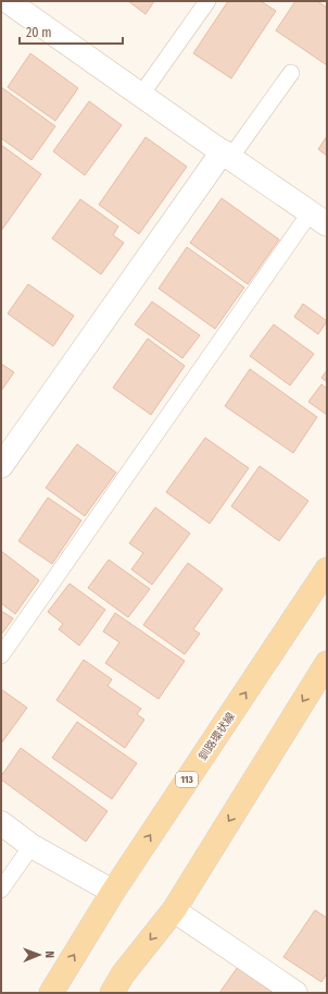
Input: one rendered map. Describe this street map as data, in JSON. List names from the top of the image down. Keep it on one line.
{"streets":{"main road":["釧路環状線","113"]},"scale_bar":"20 m","north":"right"}
